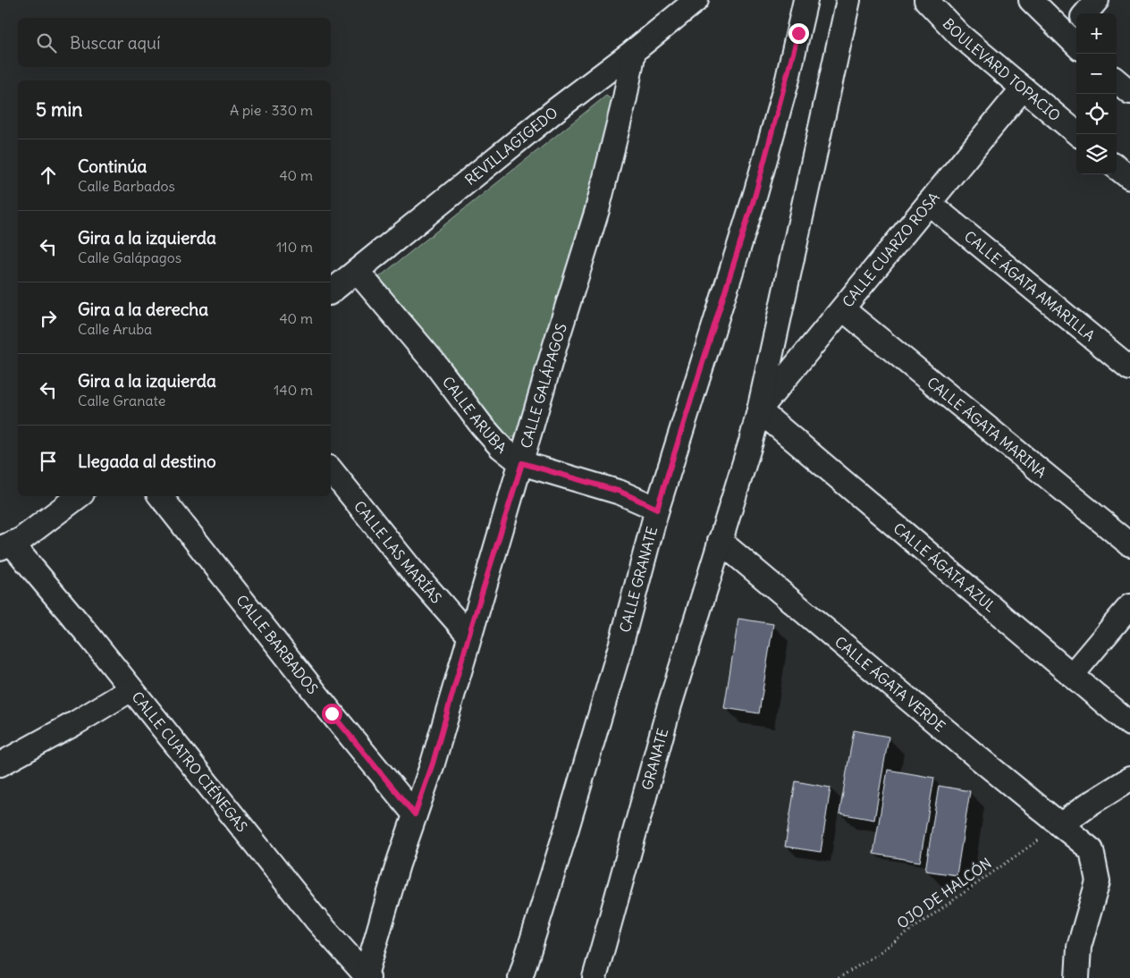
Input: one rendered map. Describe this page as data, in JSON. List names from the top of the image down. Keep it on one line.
{"streets":{"street":["BOULEVARD TOPACIO","REVILLAGIGEDO","CALLE CUARZO ROSA","CALLE ÁGATA AMARILLA","CALLE GALÁPAGOS","CALLE ARUBA","CALLE ÁGATA MARINA","CALLE LAS MARÍAS","CALLE ÁGATA AZUL","CALLE GRANATE","CALLE BARBADOS","CALLE ÁGATA VERDE","GRANATE","CALLE CUATRO CIÉNEGAS"],"path":["OJO DE HALCÓN"]},"crossings":[["BOULEVARD TOPACIO","CALLE CUARZO ROSA"],["REVILLAGIGEDO","CALLE GALÁPAGOS"],["REVILLAGIGEDO","CALLE ARUBA"],["CALLE CUARZO ROSA","CALLE ÁGATA AMARILLA"],["CALLE CUARZO ROSA","CALLE ÁGATA MARINA"],["CALLE CUARZO ROSA","CALLE ÁGATA AZUL"],["CALLE GALÁPAGOS","CALLE ARUBA"],["CALLE GALÁPAGOS","CALLE LAS MARÍAS"],["CALLE GALÁPAGOS","CALLE BARBADOS"],["CALLE GALÁPAGOS","CALLE CUATRO CIÉNEGAS"],["CALLE ARUBA","CALLE GRANATE"],["CALLE ÁGATA VERDE","GRANATE"],["CALLE ÁGATA VERDE","OJO DE HALCÓN"]],"page":{"map_buttons":["+","−"],"search":"Buscar aquí","heading":["5 min","A pie · 330 m"],"list":[["Continúa","Calle Barbados","40 m"],["Gira a la izquierda","Calle Galápagos","110 m"],["Gira a la derecha","Calle Aruba","40 m"],["Gira a la izquierda","Calle Granate","140 m"],"Llegada al destino"]}}
